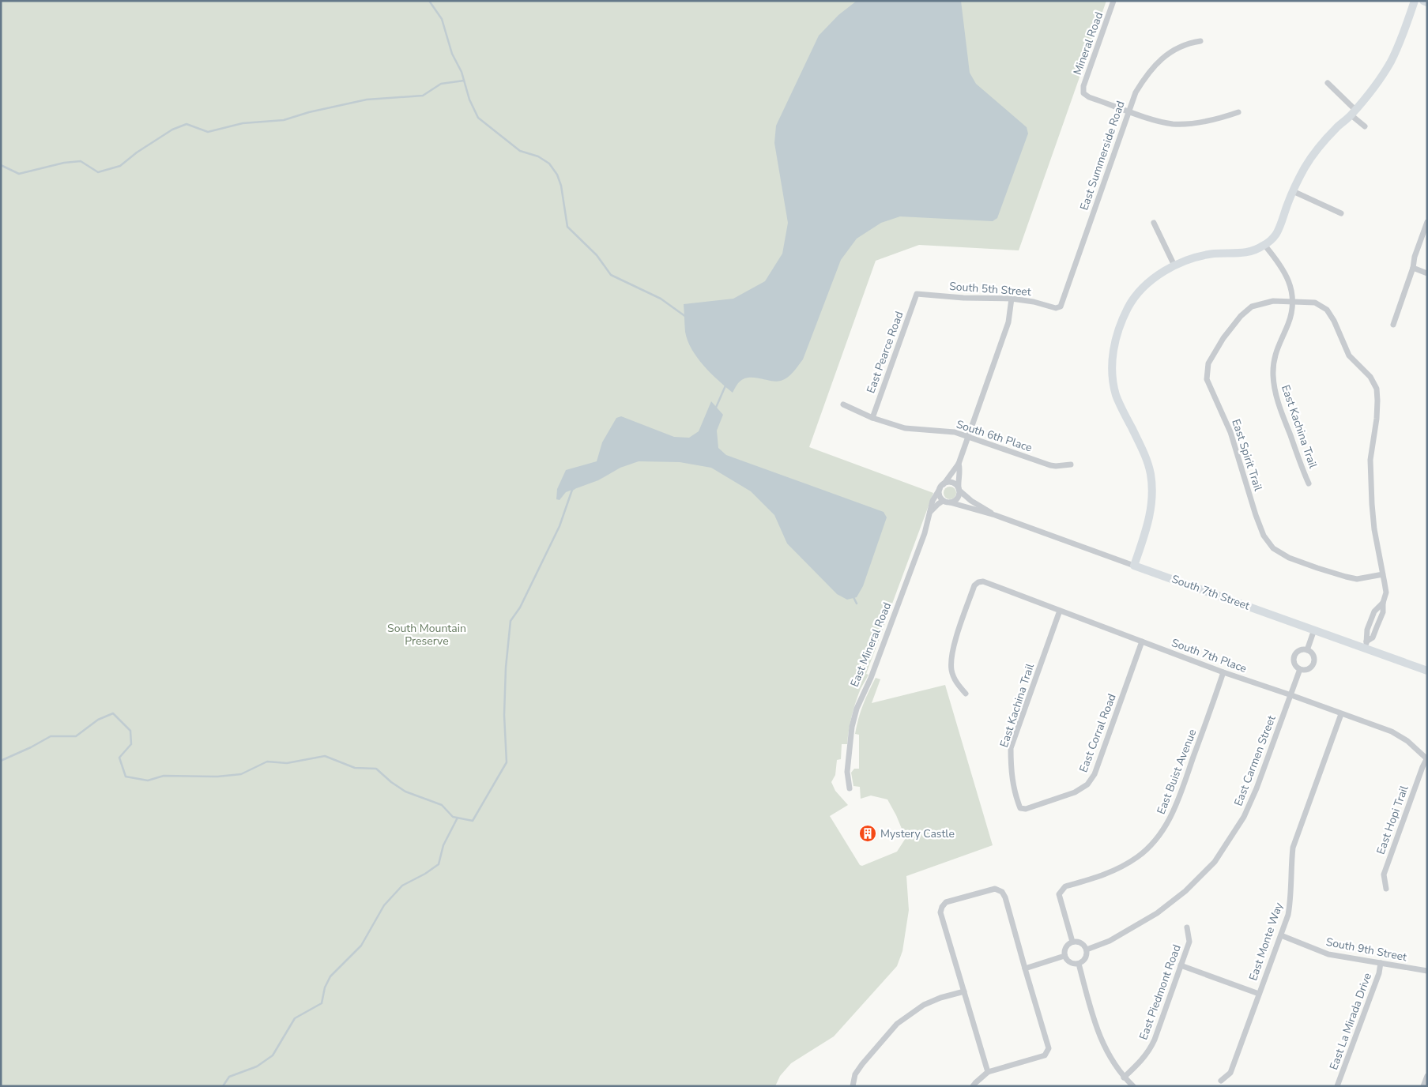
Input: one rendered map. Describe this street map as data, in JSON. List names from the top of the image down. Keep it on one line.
{"streets":{"street":["Mineral Road","East Summerside Road","South 5th Street","East Pearce Road","East Kachina Trail","South 6th Place","East Spirit Trail","South 7th Street","East Mineral Road","South 7th Place","East Corral Road","East Carmen Street","East Buist Avenue","East Hopi Trail","East Monte Way","South 9th Street","East Piedmont Road","East La Mirada Drive"]},"crossings":[["Mineral Road","East Summerside Road"],["East Summerside Road","South 5th Street"],["South 5th Street","East Pearce Road"],["East Pearce Road","South 6th Place"],["East Kachina Trail","East Spirit Trail"],["East Kachina Trail","South 7th Place"],["East Kachina Trail","East Corral Road"],["South 7th Street","East Mineral Road"],["South 7th Street","East Carmen Street"],["South 7th Place","East Corral Road"],["South 7th Place","East Carmen Street"],["South 7th Place","East Buist Avenue"],["South 7th Place","East Hopi Trail"],["South 7th Place","East Monte Way"],["East Carmen Street","East Buist Avenue"],["East Monte Way","South 9th Street"],["South 9th Street","East La Mirada Drive"]],"parks":["South Mountain Preserve"],"places":{"building":["Mystery Castle"]}}
